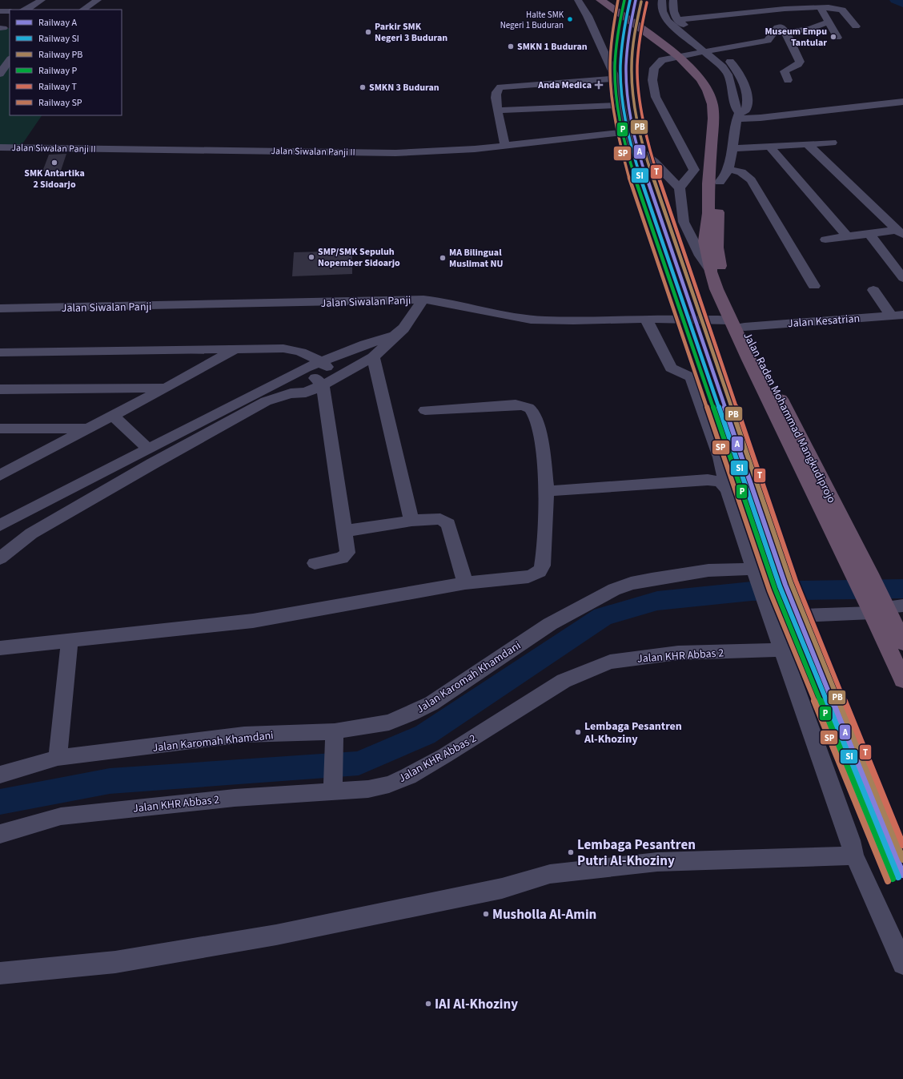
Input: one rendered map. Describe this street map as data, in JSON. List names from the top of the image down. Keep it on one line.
{"streets":{"highway":["Jalan Raden Mohammad Mangkudiprojo"],"street":["Jalan Siwalan Panji II","Jalan Siwalan Panji","Jalan Kesatrian","Jalan KHR Abbas 2","Jalan Karomah Khamdani"]},"crossings":[["Jalan Siwalan Panji","Jalan Raden Mohammad Mangkudiprojo"],["Jalan Kesatrian","Jalan Raden Mohammad Mangkudiprojo"]],"places":{"other":["Halte SMK Negeri 1 Buduran","Parkir SMK Negeri 3 Buduran","Museum Empu Tantular","SMKN 1 Buduran","SMKN 3 Buduran","SMK Antartika 2 Sidoarjo","SMP/SMK Sepuluh Nopember Sidoarjo","MA Bilingual Muslimat NU","Lembaga Pesantren Al-Khoziny","Lembaga Pesantren Putri Al-Khoziny","Musholla Al-Amin","IAI Al-Khoziny"],"health":["Anda Medica"]},"lines":["rail line A","rail line SI","rail line P","rail line SP","rail line PB","rail line T"],"legend":["Railway A","Railway SI","Railway PB","Railway P","Railway T","Railway SP"]}
